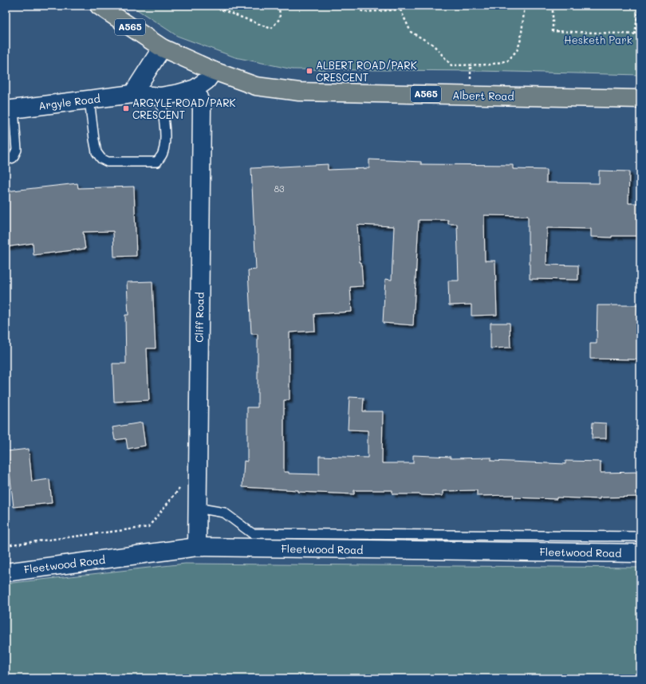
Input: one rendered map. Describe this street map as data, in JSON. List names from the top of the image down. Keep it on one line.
{"streets":{"highway":["A565","Albert Road"],"street":["Argyle Road","Cliff Road","Fleetwood Road"]},"crossings":[["A565","Albert Road"],["A565","Argyle Road"],["Albert Road","Argyle Road"],["Argyle Road","Cliff Road"],["Cliff Road","Fleetwood Road"]],"parks":["Hesketh Park"],"places":{"transit":["ALBERT ROAD/PARK CRESCENT","ARGYLE ROAD/PARK CRESCENT"]},"house_numbers":["83"]}
